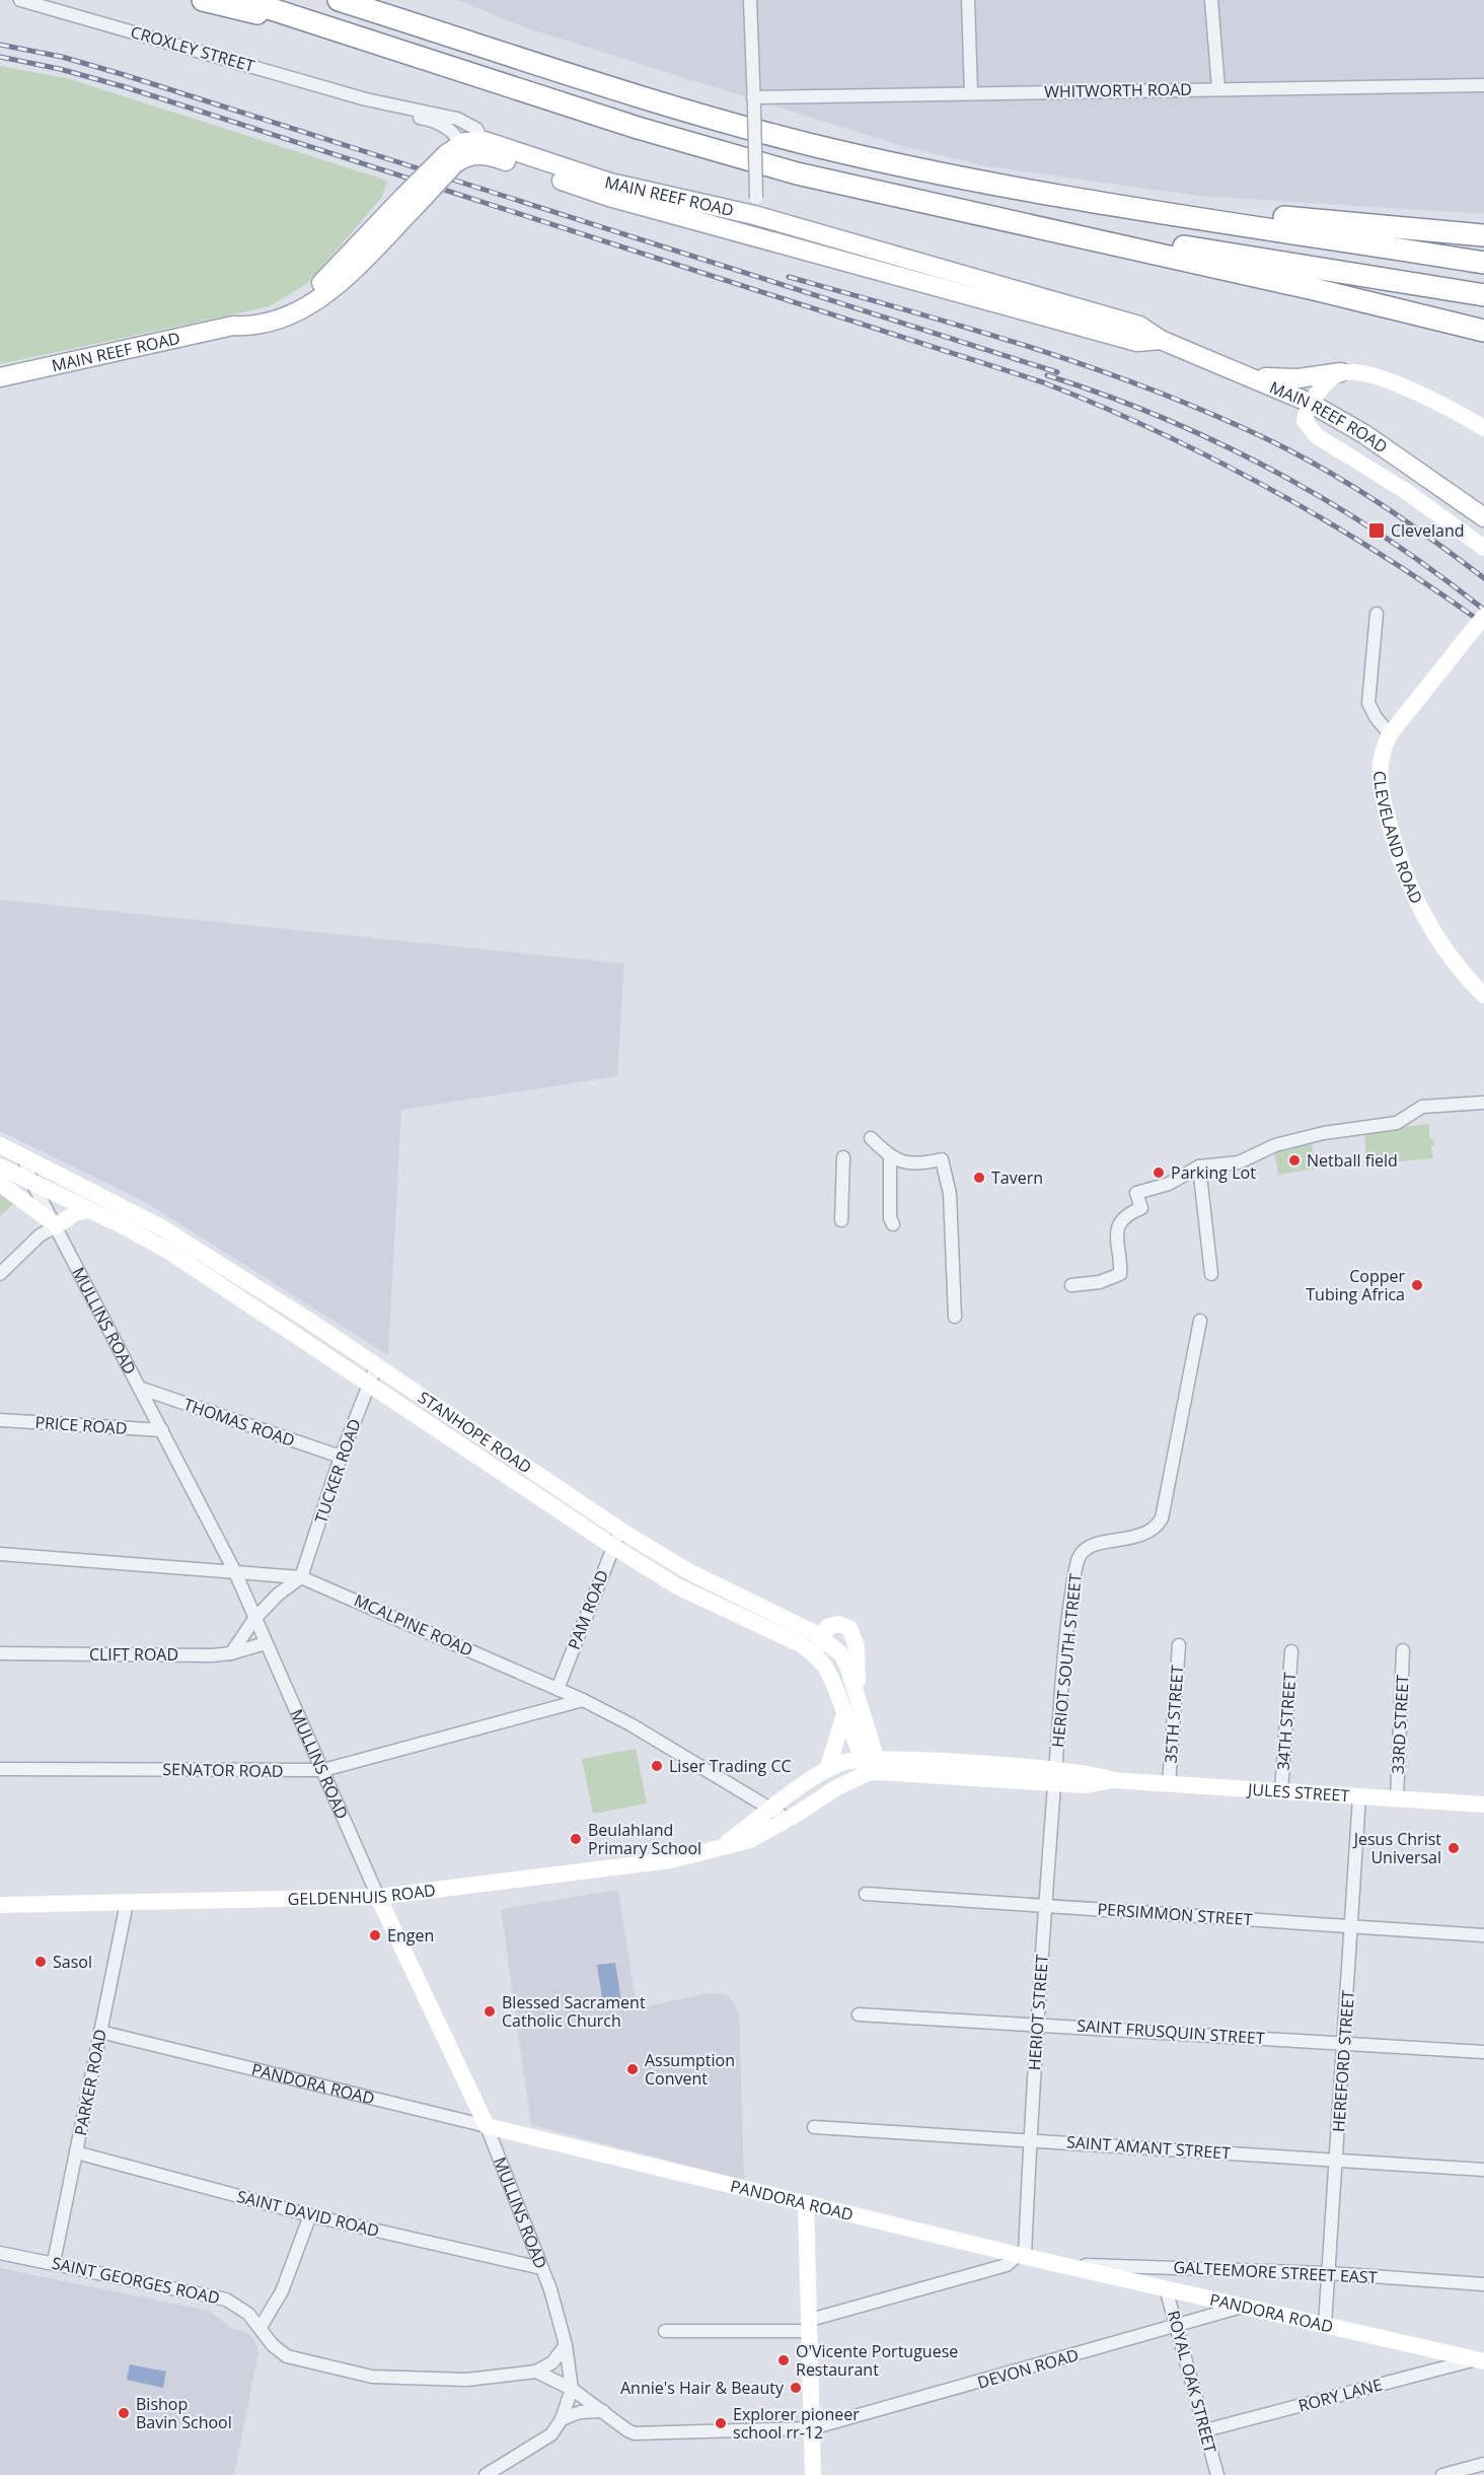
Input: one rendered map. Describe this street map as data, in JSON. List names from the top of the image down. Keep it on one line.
{"streets":{"main road":["MAIN REEF ROAD","CLEVELAND ROAD","MULLINS ROAD","STANHOPE ROAD","JULES STREET","GELDENHUIS ROAD","PANDORA ROAD"],"street":["CROXLEY STREET","WHITWORTH ROAD","THOMAS ROAD","PRICE ROAD","TUCKER ROAD","PAM ROAD","MCALPINE ROAD","CLIFT ROAD","HERIOT SOUTH STREET","35TH STREET","34TH STREET","33RD STREET","SENATOR ROAD","PERSIMMON STREET","HERIOT STREET","SAINT FRUSQUIN STREET","HEREFORD STREET","PARKER ROAD","SAINT AMANT STREET","SAINT DAVID ROAD","GALTEEMORE STREET EAST","SAINT GEORGES ROAD","DEVON ROAD","ROYAL OAK STREET","RORY LANE"]},"crossings":[["CROXLEY STREET","MAIN REEF ROAD"],["MULLINS ROAD","THOMAS ROAD"],["MULLINS ROAD","PRICE ROAD"],["MULLINS ROAD","STANHOPE ROAD"],["MULLINS ROAD","MCALPINE ROAD"],["MULLINS ROAD","CLIFT ROAD"],["MULLINS ROAD","SENATOR ROAD"],["MULLINS ROAD","GELDENHUIS ROAD"],["MULLINS ROAD","PANDORA ROAD"],["MULLINS ROAD","SAINT DAVID ROAD"],["THOMAS ROAD","TUCKER ROAD"],["STANHOPE ROAD","TUCKER ROAD"],["STANHOPE ROAD","PAM ROAD"],["STANHOPE ROAD","JULES STREET"],["STANHOPE ROAD","GELDENHUIS ROAD"],["TUCKER ROAD","MCALPINE ROAD"],["PAM ROAD","MCALPINE ROAD"],["MCALPINE ROAD","SENATOR ROAD"],["MCALPINE ROAD","GELDENHUIS ROAD"],["HERIOT SOUTH STREET","JULES STREET"],["HERIOT SOUTH STREET","HERIOT STREET"],["35TH STREET","JULES STREET"],["34TH STREET","JULES STREET"],["33RD STREET","JULES STREET"],["JULES STREET","GELDENHUIS ROAD"],["JULES STREET","HERIOT STREET"],["JULES STREET","HEREFORD STREET"],["GELDENHUIS ROAD","PARKER ROAD"],["PERSIMMON STREET","HERIOT STREET"],["PERSIMMON STREET","HEREFORD STREET"],["HERIOT STREET","SAINT FRUSQUIN STREET"],["HERIOT STREET","PANDORA ROAD"],["HERIOT STREET","SAINT AMANT STREET"],["SAINT FRUSQUIN STREET","HEREFORD STREET"],["HEREFORD STREET","PANDORA ROAD"],["HEREFORD STREET","SAINT AMANT STREET"],["HEREFORD STREET","GALTEEMORE STREET EAST"],["PARKER ROAD","PANDORA ROAD"],["PARKER ROAD","SAINT DAVID ROAD"],["PARKER ROAD","SAINT GEORGES ROAD"],["PANDORA ROAD","GALTEEMORE STREET EAST"],["PANDORA ROAD","DEVON ROAD"],["PANDORA ROAD","ROYAL OAK STREET"],["PANDORA ROAD","RORY LANE"],["DEVON ROAD","ROYAL OAK STREET"],["ROYAL OAK STREET","RORY LANE"]],"places":{"transit":["Cleveland"],"other":["Netball field","Parking Lot","Tavern","Copper Tubing Africa","Liser Trading CC","Beulahland Primary School","Jesus Christ Universal","Engen","Sasol","Blessed Sacrament Catholic Church","Assumption Convent","O'Vicente Portuguese Restaurant","Annie's Hair & Beauty","Bishop Bavin School","Explorer pioneer school rr-12"]}}
